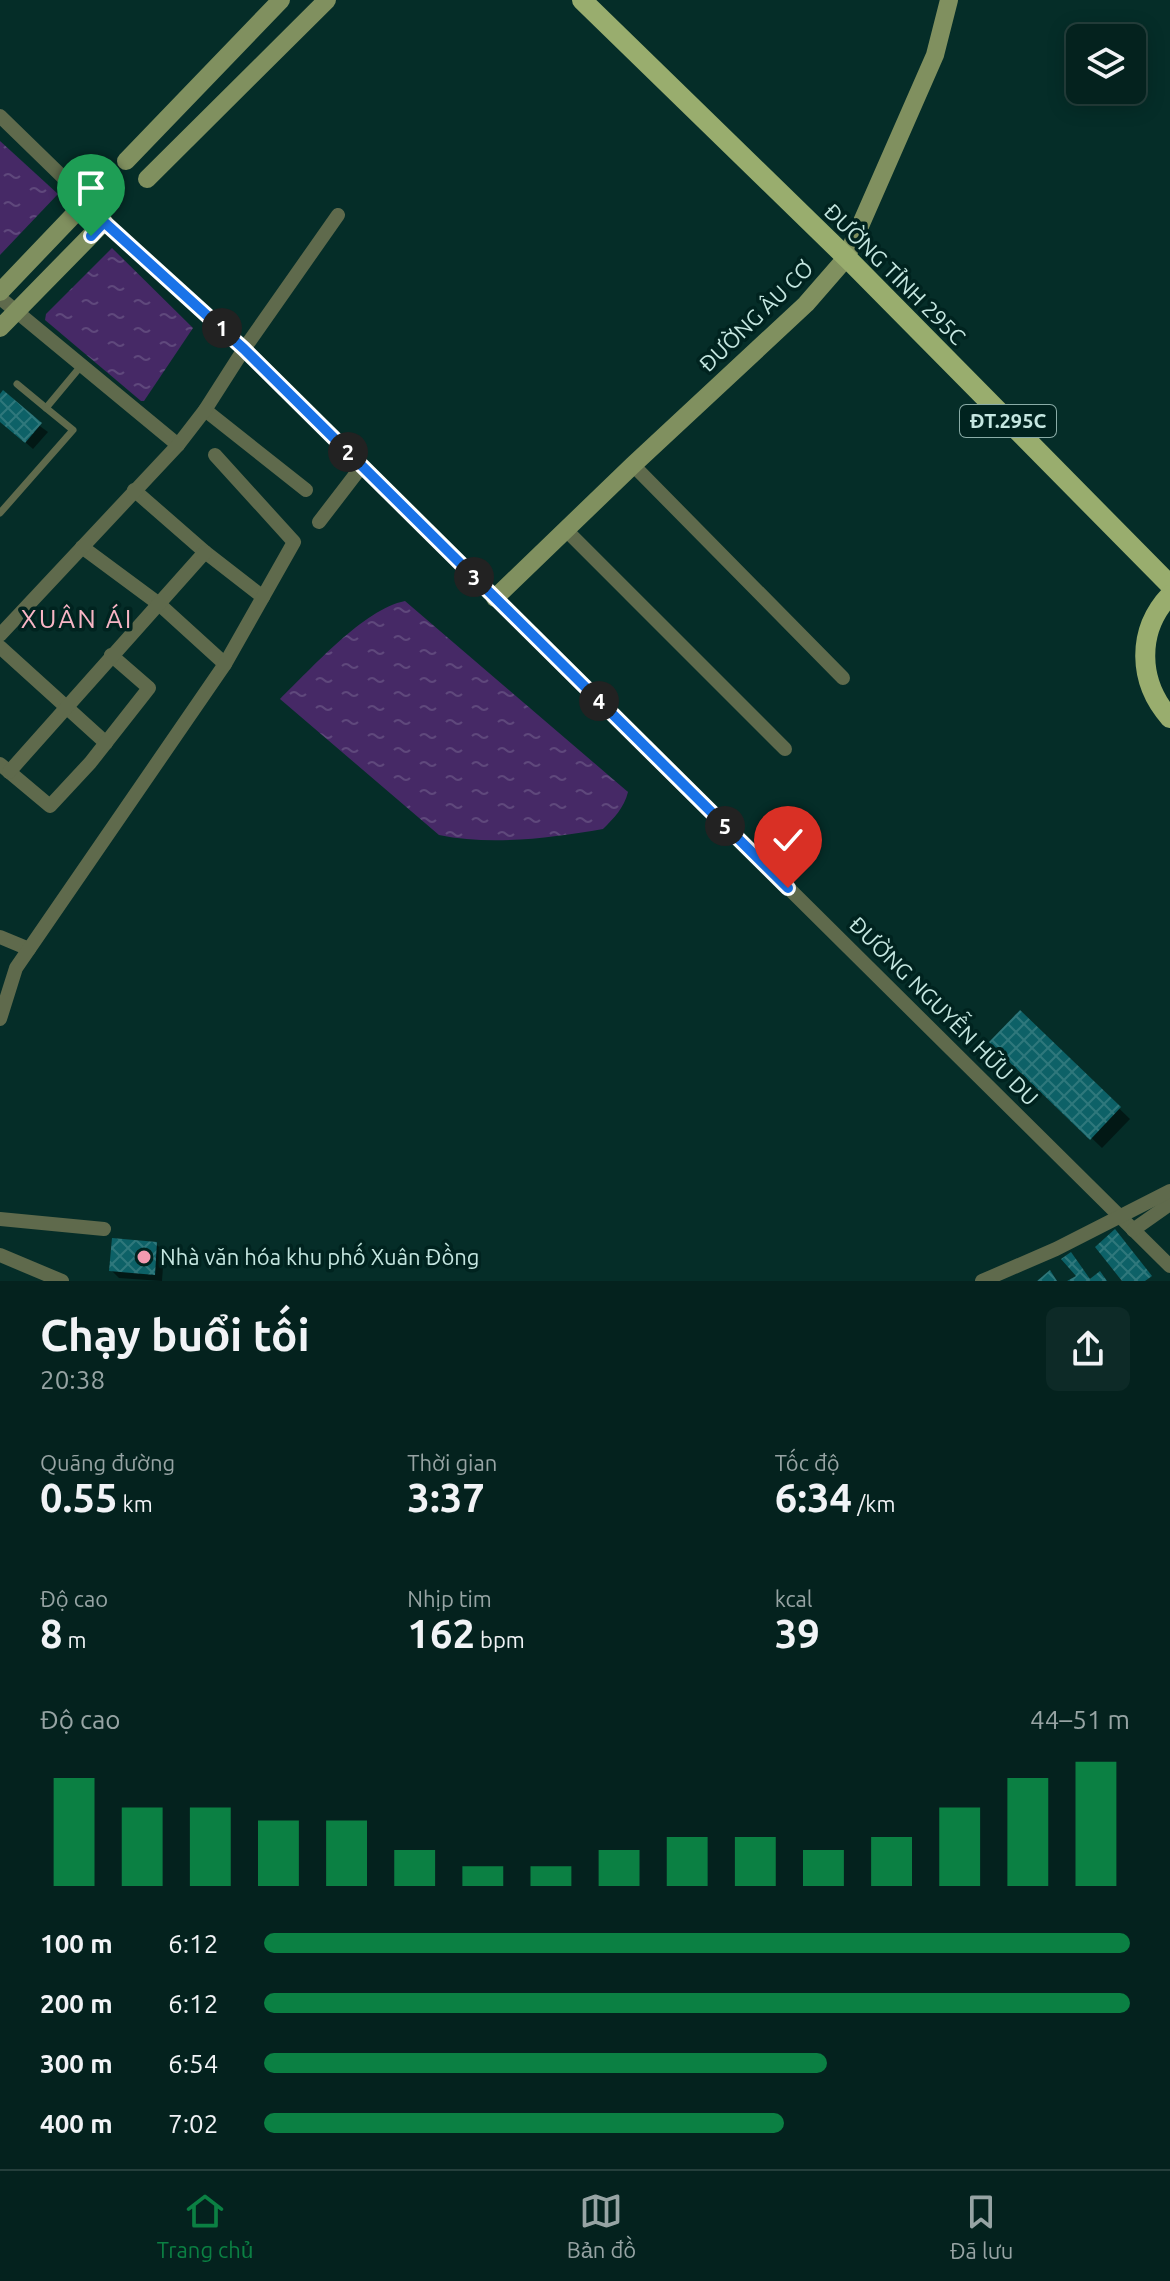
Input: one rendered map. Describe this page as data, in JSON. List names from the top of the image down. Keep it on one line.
{"streets":{"main road":["ĐƯỜNG TỈNH 295C","ĐƯỜNG ÂU CƠ","ĐT.295C"],"street":["ĐƯỜNG NGUYỄN HỮU DU"]},"crossings":[["ĐƯỜNG TỈNH 295C","ĐƯỜNG ÂU CƠ"],["ĐƯỜNG ÂU CƠ","ĐƯỜNG NGUYỄN HỮU DU"]],"districts":["XUÂN ÁI"],"places":["Nhà văn hóa khu phố Xuân Đồng"],"page":{"pins":["1","2","3","4","5"],"heading":["Chạy buổi tối","20:38"],"stats":[["Quãng đường","0.55 km"],["Thời gian","3:37"],["Tốc độ","6:34 /km"],["Độ cao","8 m"],["Nhịp tim","162 bpm"],["kcal","39"]],"chart":["Độ cao","44–51 m"],"list":[{"name":"100 m","note":"6:12"},{"name":"200 m","note":"6:12"},{"name":"300 m","note":"6:54"},{"name":"400 m","note":"7:02"}],"tabs":["Trang chủ","Bản đồ","Đã lưu"]}}
